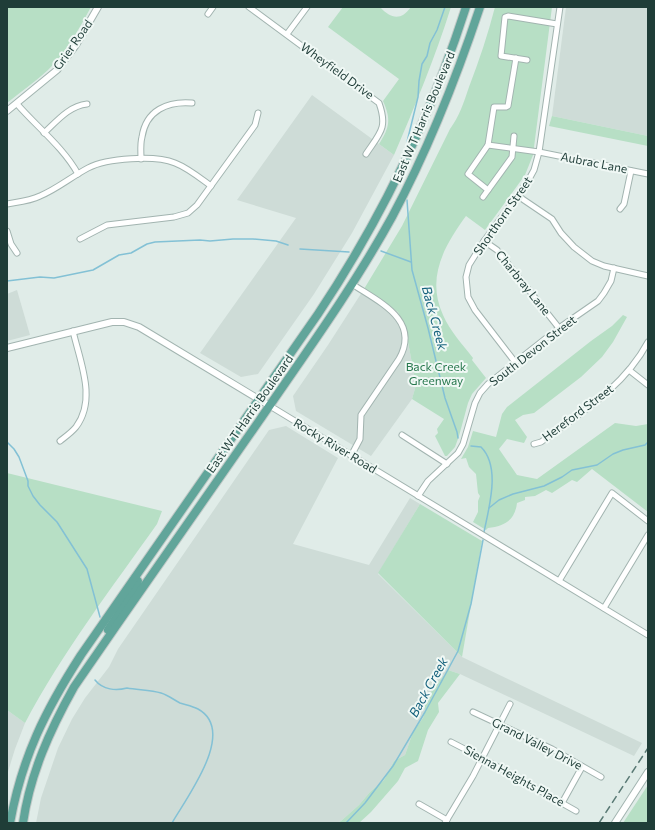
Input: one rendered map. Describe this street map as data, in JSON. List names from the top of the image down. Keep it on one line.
{"streets":{"main road":["East W T Harris Boulevard"],"street":["Grier Road","Wheyfield Drive","Aubrac Lane","Shorthorn Street","Charbray Lane","South Devon Street","Hereford Street","Rocky River Road","Grand Valley Drive","Sienna Heights Place"]},"crossings":[["East W T Harris Boulevard","Rocky River Road"],["Aubrac Lane","Shorthorn Street"],["Shorthorn Street","Charbray Lane"],["Shorthorn Street","South Devon Street"],["Charbray Lane","South Devon Street"],["South Devon Street","Rocky River Road"]],"water":["Back Creek"],"parks":["Back Creek Greenway"]}
